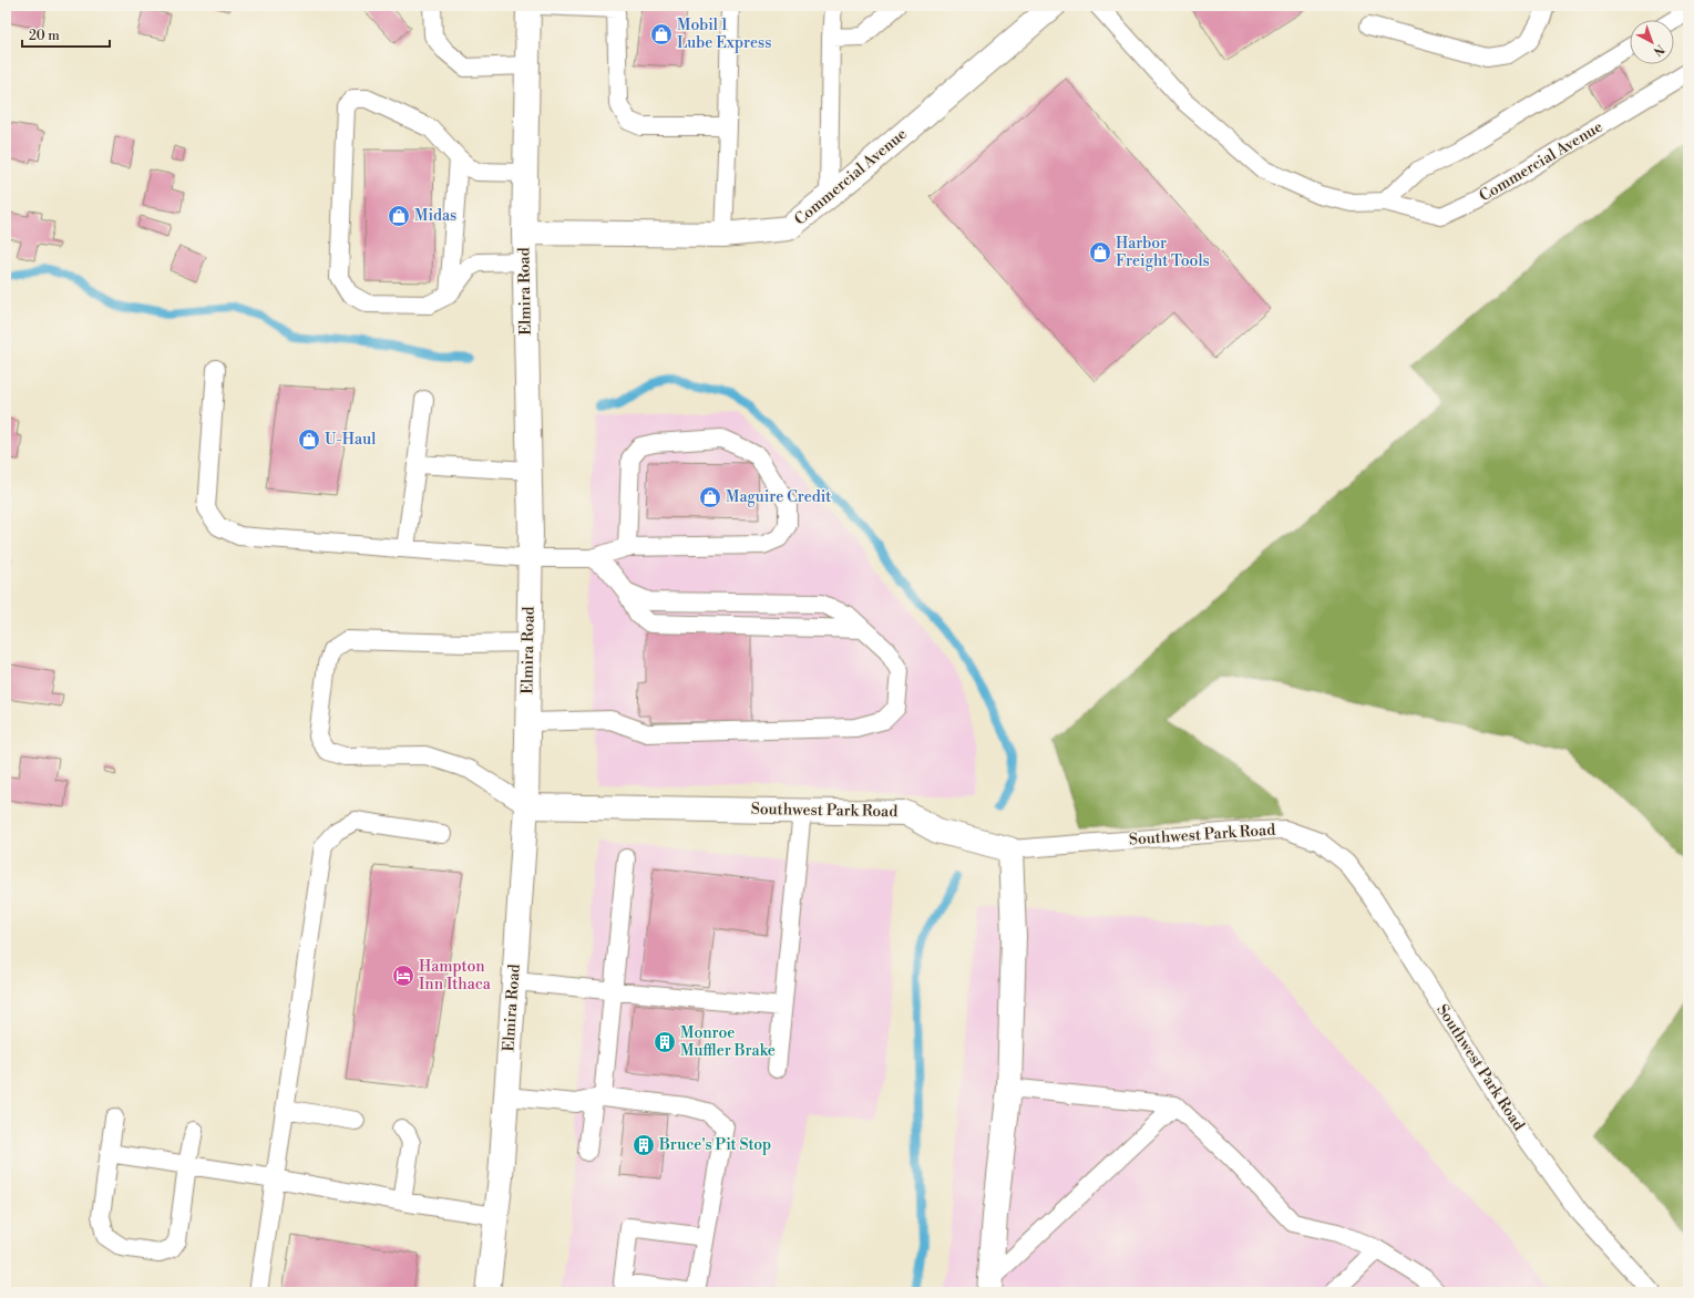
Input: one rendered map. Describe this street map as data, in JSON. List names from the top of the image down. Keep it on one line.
{"streets":{"main road":["Commercial Avenue","Elmira Road","Southwest Park Road"]},"crossings":[["Commercial Avenue","Elmira Road"],["Elmira Road","Southwest Park Road"]],"places":{"shop":["Mobil 1 Lube Express","Midas","Harbor Freight Tools","U-Haul","Maguire Credit"],"hotel":["Hampton Inn Ithaca"],"building":["Monroe Muffler Brake","Bruce's Pit Stop"]},"scale_bar":"20 m","north":"bottom right"}
